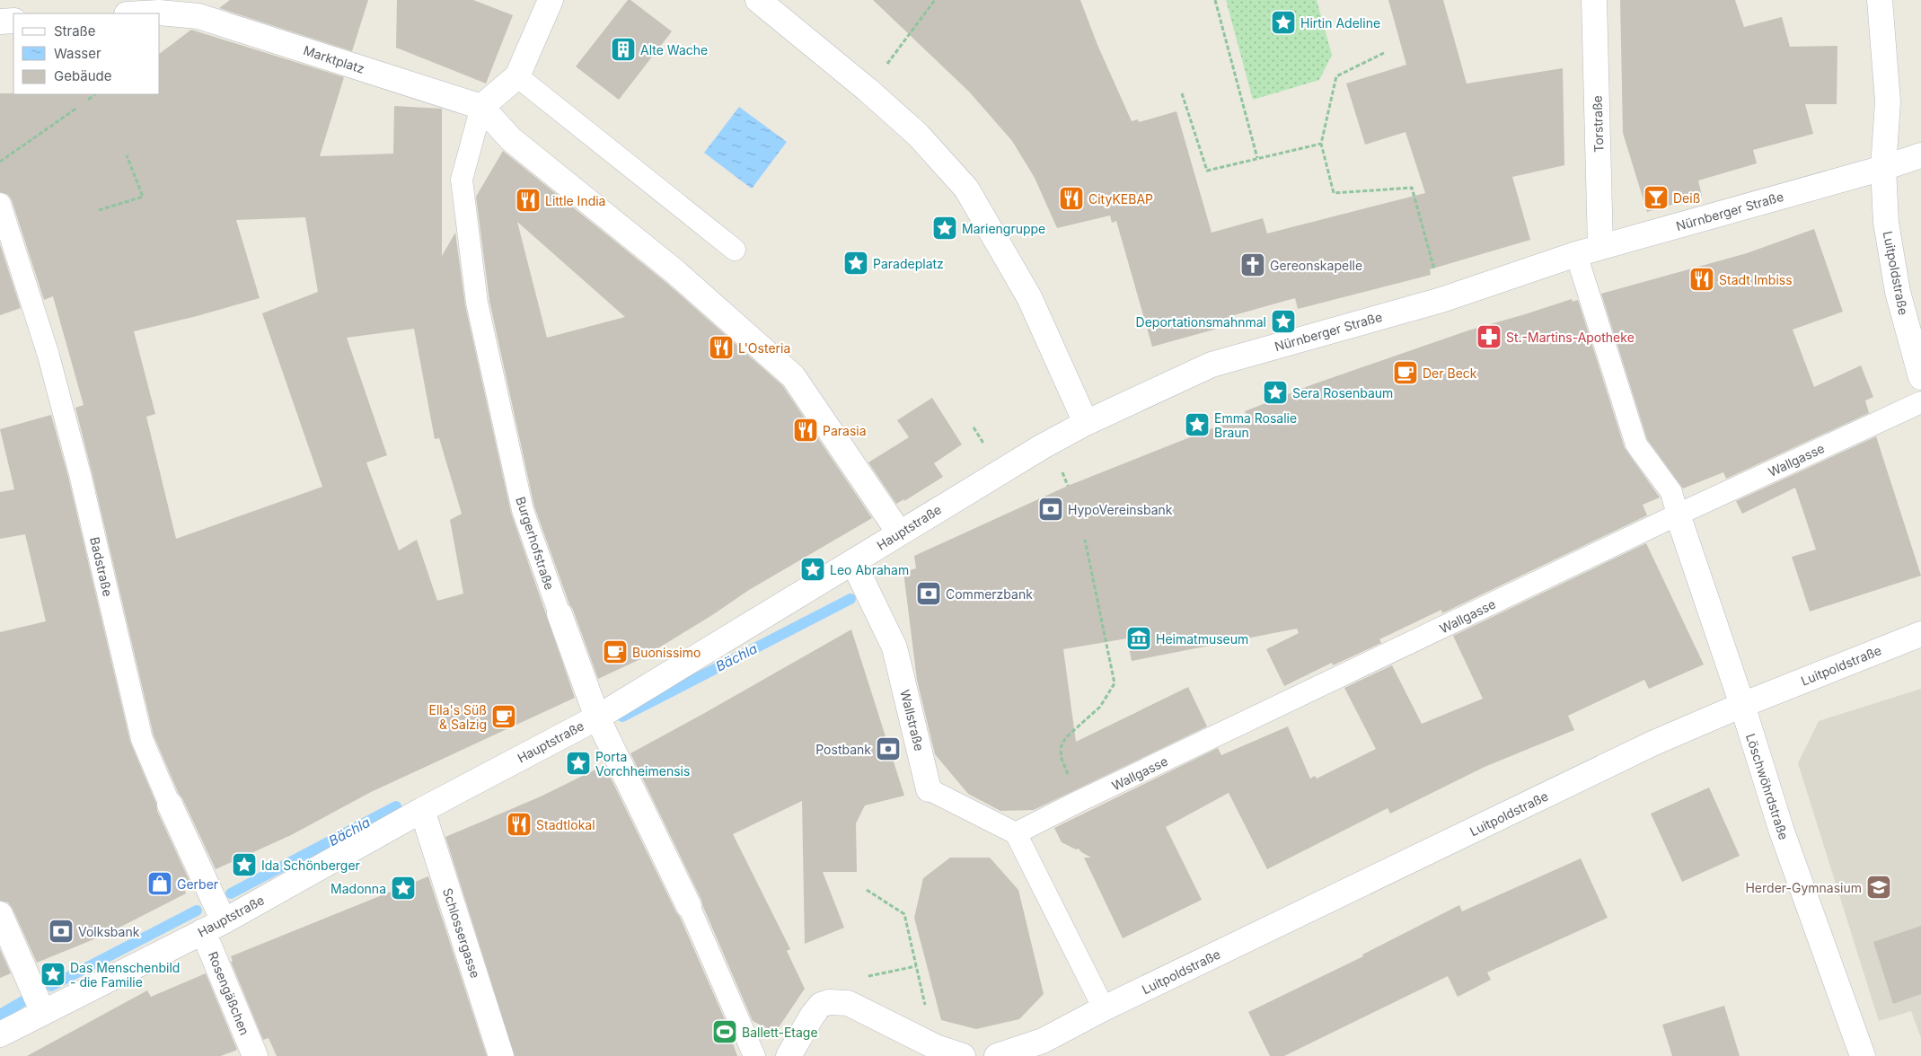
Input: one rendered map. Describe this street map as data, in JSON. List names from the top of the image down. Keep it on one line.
{"streets":{"street":["Marktplatz","Torstraße","Nürnberger Straße","Luitpoldstraße","Hauptstraße","Burgerhofstraße","Badstraße","Wallstraße","Löschwöhrdstraße","Schlossergasse","Rosengäßchen"],"lane":["Wallgasse"]},"crossings":[["Marktplatz","Burgerhofstraße"],["Torstraße","Nürnberger Straße"],["Nürnberger Straße","Luitpoldstraße"],["Nürnberger Straße","Hauptstraße"],["Luitpoldstraße","Löschwöhrdstraße"],["Wallgasse","Wallstraße"],["Wallgasse","Löschwöhrdstraße"],["Hauptstraße","Burgerhofstraße"],["Hauptstraße","Badstraße"],["Hauptstraße","Wallstraße"],["Hauptstraße","Schlossergasse"],["Hauptstraße","Rosengäßchen"],["Badstraße","Rosengäßchen"]],"water":["Bächla"],"places":{"place":["Hirtin Adeline","Mariengruppe","Paradeplatz","Deportationsmahnmal","Sera Rosenbaum","Emma Rosalie Braun","Leo Abraham","Porta Vorchheimensis","Ida Schönberger","Madonna","Das Menschenbild - die Familie"],"building":["Alte Wache"],"bar":["Deiß"],"restaurant":["CityKEBAP","Little India","Stadt Imbiss","L'Osteria","Parasia","Stadtlokal"],"church":["Gereonskapelle"],"pharmacy":["St.-Martins-Apotheke"],"cafe":["Der Beck","Buonissimo","Ella's Süß & Salzig"],"bank":["HypoVereinsbank","Commerzbank","Postbank","Volksbank"],"museum":["Heimatmuseum"],"shop":["Gerber"],"school or university":["Herder-Gymnasium"],"sports":["Ballett-Etage"]},"legend":["Straße","Wasser","Gebäude"]}
